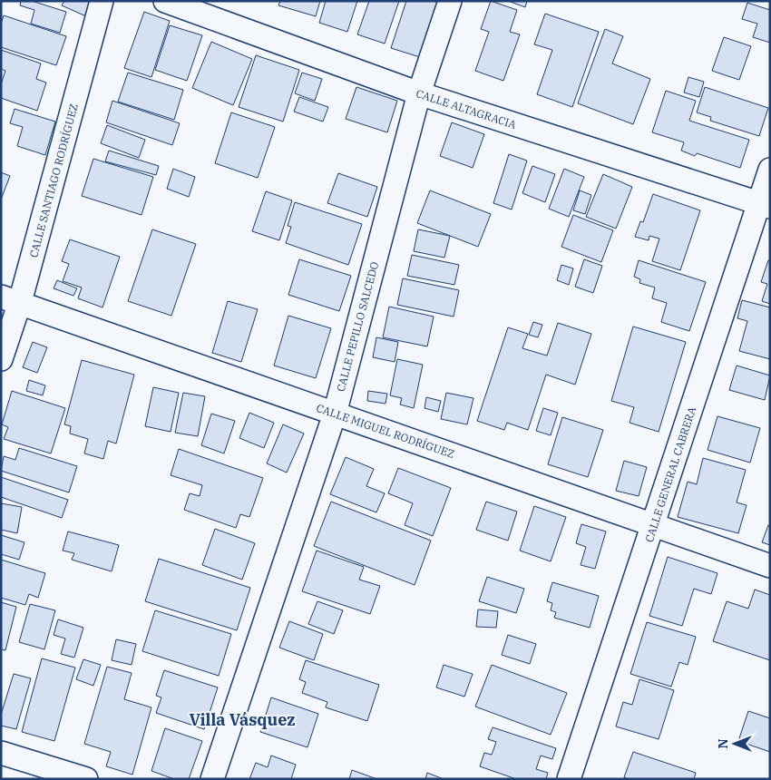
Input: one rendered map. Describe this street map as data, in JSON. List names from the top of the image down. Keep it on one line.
{"streets":{"street":["CALLE ALTAGRACIA","CALLE SANTIAGO RODRÍGUEZ","CALLE PEPILLO SALCEDO","CALLE MIGUEL RODRÍGUEZ","CALLE GENERAL CABRERA"]},"crossings":[["CALLE ALTAGRACIA","CALLE PEPILLO SALCEDO"],["CALLE ALTAGRACIA","CALLE GENERAL CABRERA"],["CALLE SANTIAGO RODRÍGUEZ","CALLE MIGUEL RODRÍGUEZ"],["CALLE PEPILLO SALCEDO","CALLE MIGUEL RODRÍGUEZ"],["CALLE MIGUEL RODRÍGUEZ","CALLE GENERAL CABRERA"]],"districts":["Villa Vásquez"],"north":"left"}
